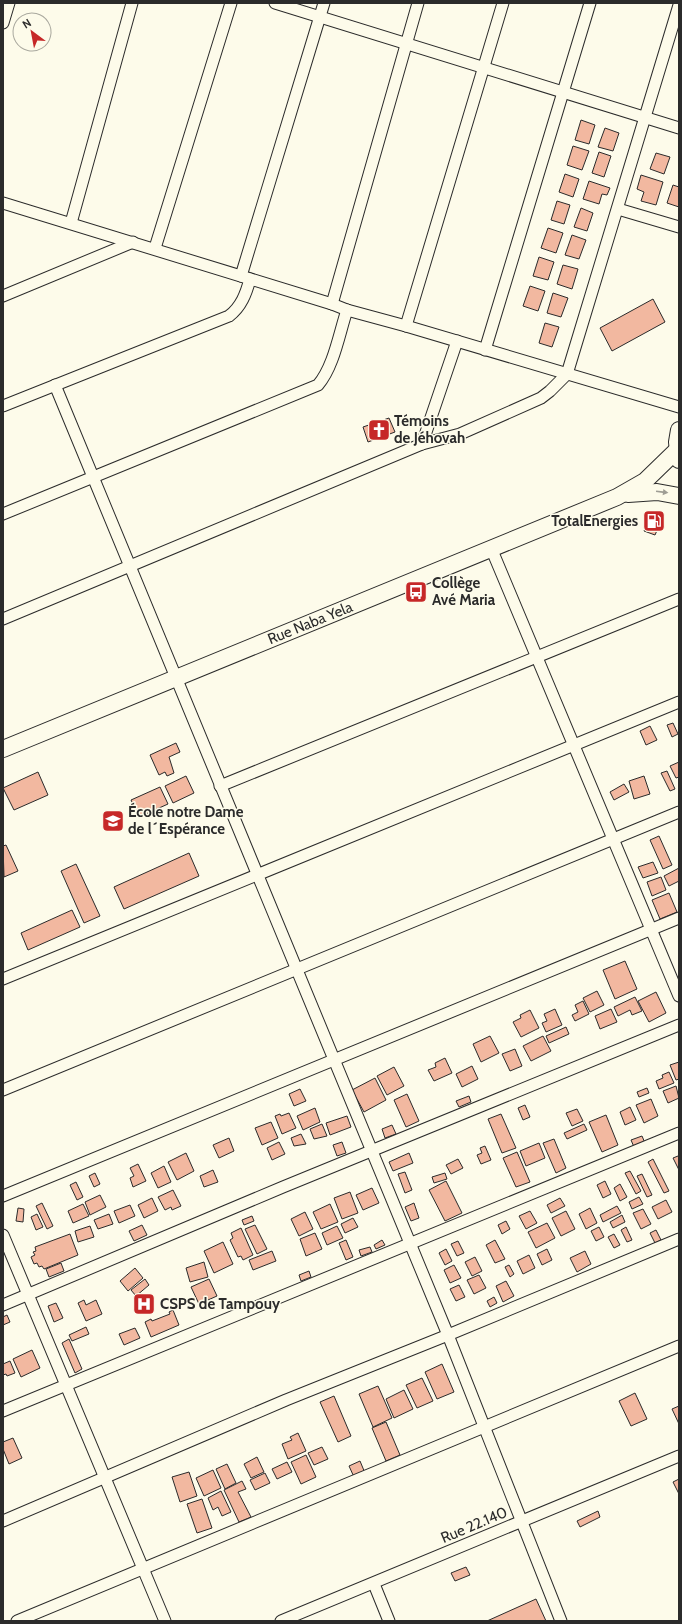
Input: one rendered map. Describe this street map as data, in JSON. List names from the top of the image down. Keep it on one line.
{"streets":{"street":["Rue Naba Yela","Rue 22.140"]},"places":{"church":["Témoins de Jéhovah"],"fuel station":["TotalEnergies"],"bus stop":["Collège Avé Maria"],"school or university":["École notre Dame de l´Espérance"],"hospital":["CSPS de Tampouy"]},"north":"top left"}
